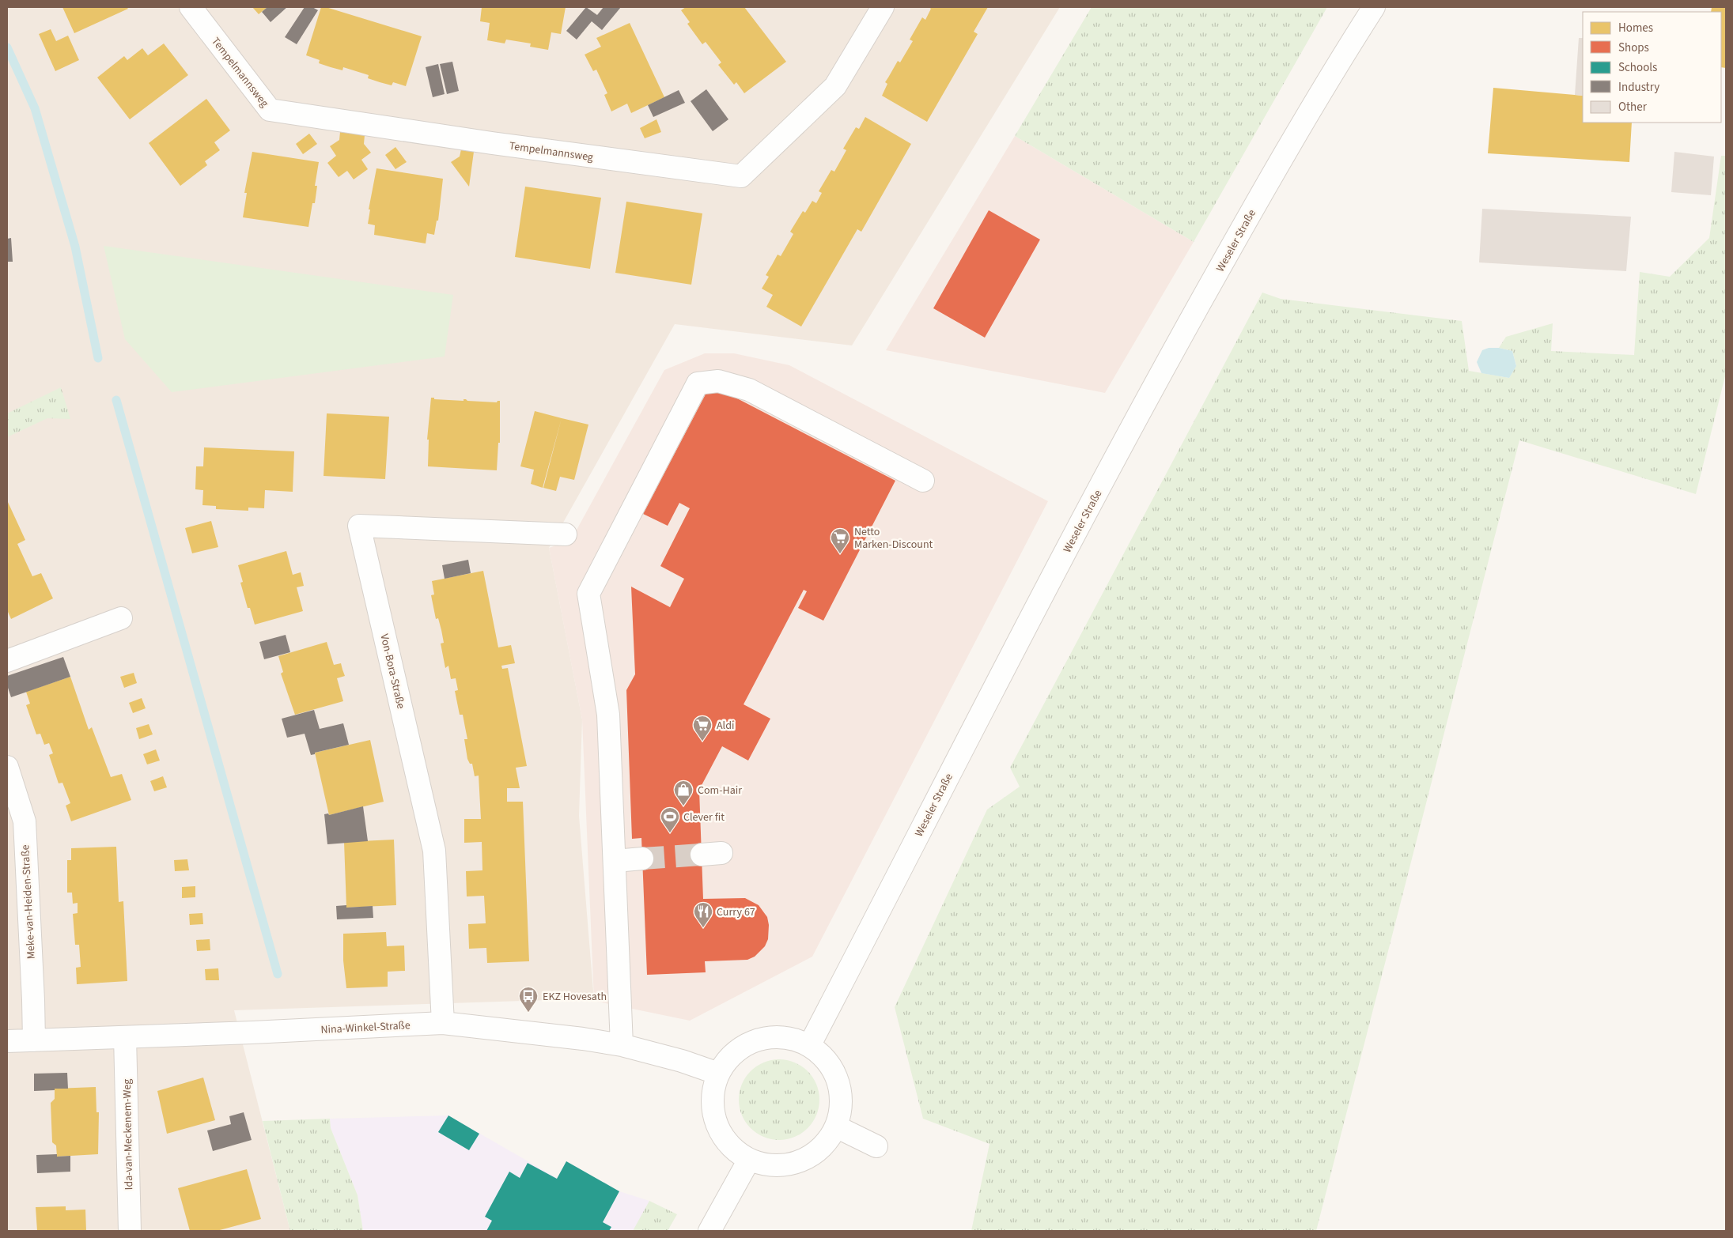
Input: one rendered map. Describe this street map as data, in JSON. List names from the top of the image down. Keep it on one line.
{"streets":{"street":["Tempelmannsweg","Weseler Straße","Von-Bora-Straße","Meke-van-Heiden-Straße","Nina-Winkel-Straße","Ida-van-Meckenem-Weg"]},"crossings":[["Weseler Straße","Nina-Winkel-Straße"],["Von-Bora-Straße","Nina-Winkel-Straße"],["Meke-van-Heiden-Straße","Nina-Winkel-Straße"],["Nina-Winkel-Straße","Ida-van-Meckenem-Weg"]],"places":{"supermarket":["Netto Marken-Discount","Aldi"],"shop":["Com-Hair"],"sports":["Clever fit"],"restaurant":["Curry 67"],"bus stop":["EKZ Hovesath"]},"legend":["Homes","Shops","Schools","Industry","Other"]}
